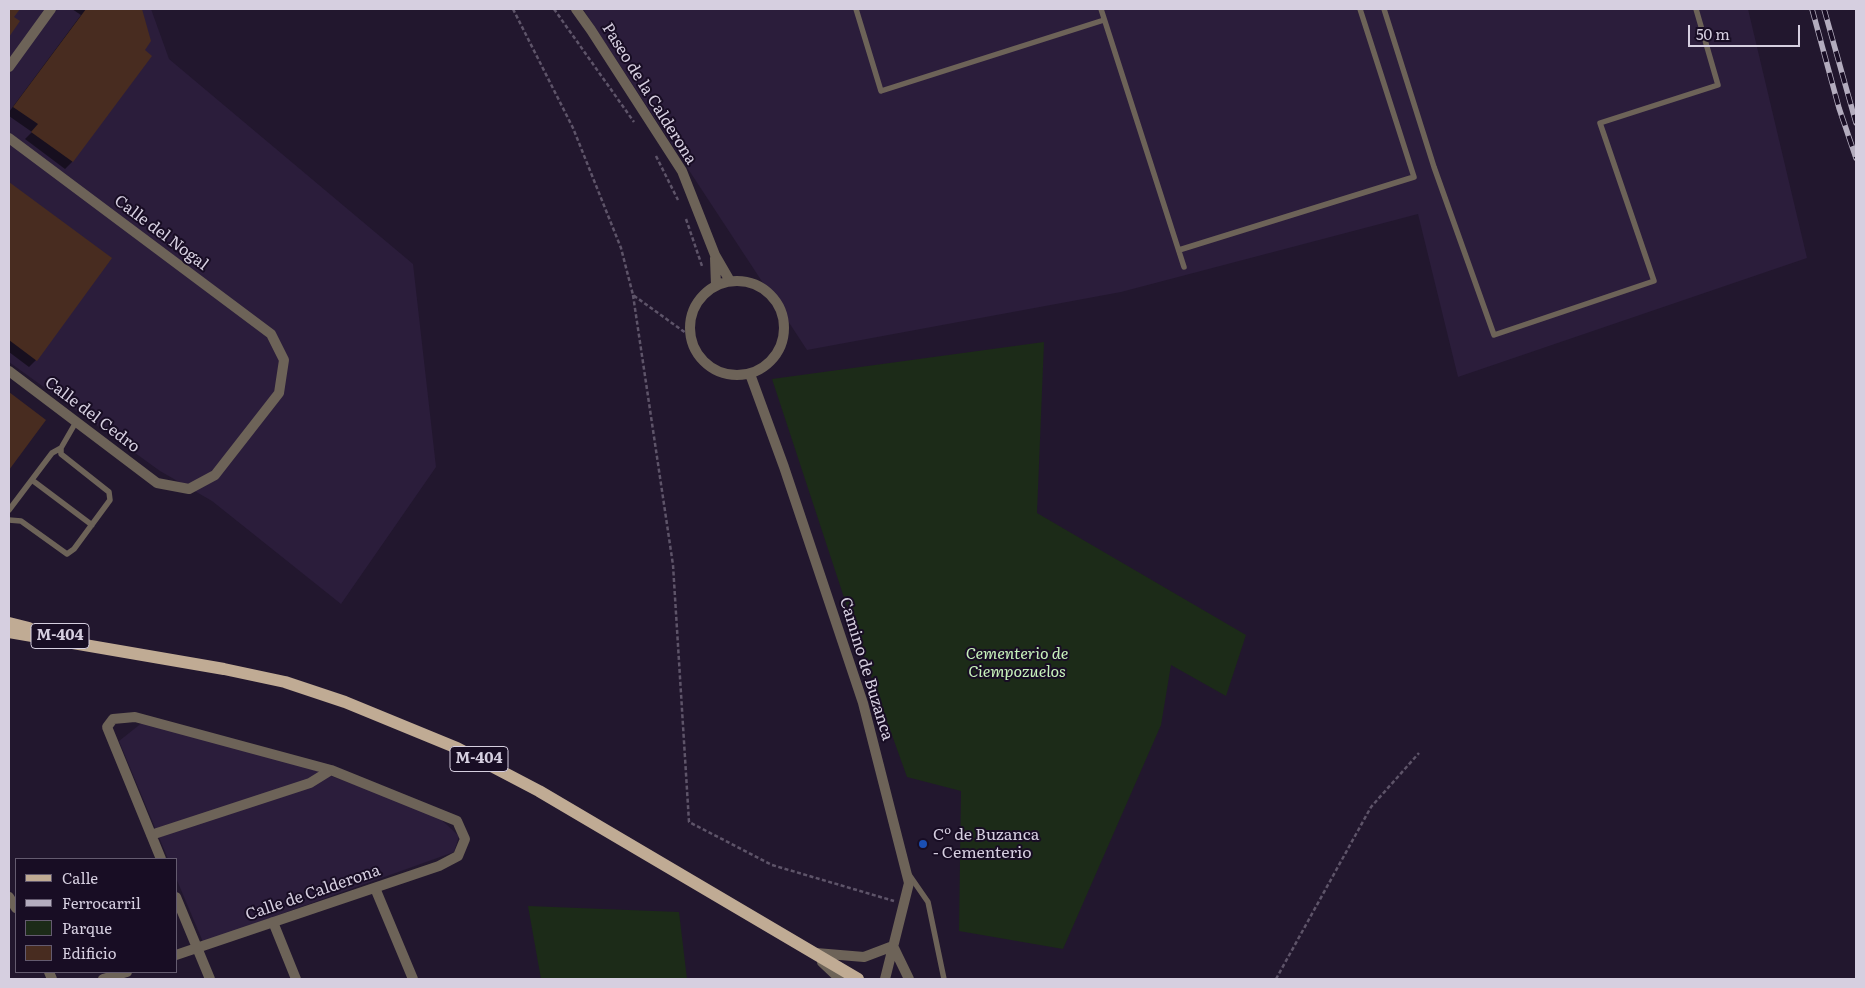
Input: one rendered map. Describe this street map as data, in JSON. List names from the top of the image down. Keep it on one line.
{"streets":{"main road":["M-404"],"street":["Paseo de la Calderona","Calle del Nogal","Calle del Cedro","Camino de Buzanca","Calle de Calderona"]},"crossings":[["Paseo de la Calderona","Camino de Buzanca"],["Calle del Nogal","Calle del Cedro"]],"parks":["Cementerio de Ciempozuelos"],"places":["Cº de Buzanca - Cementerio"],"legend":["Calle","Ferrocarril","Parque","Edificio"],"scale_bar":"50 m"}
